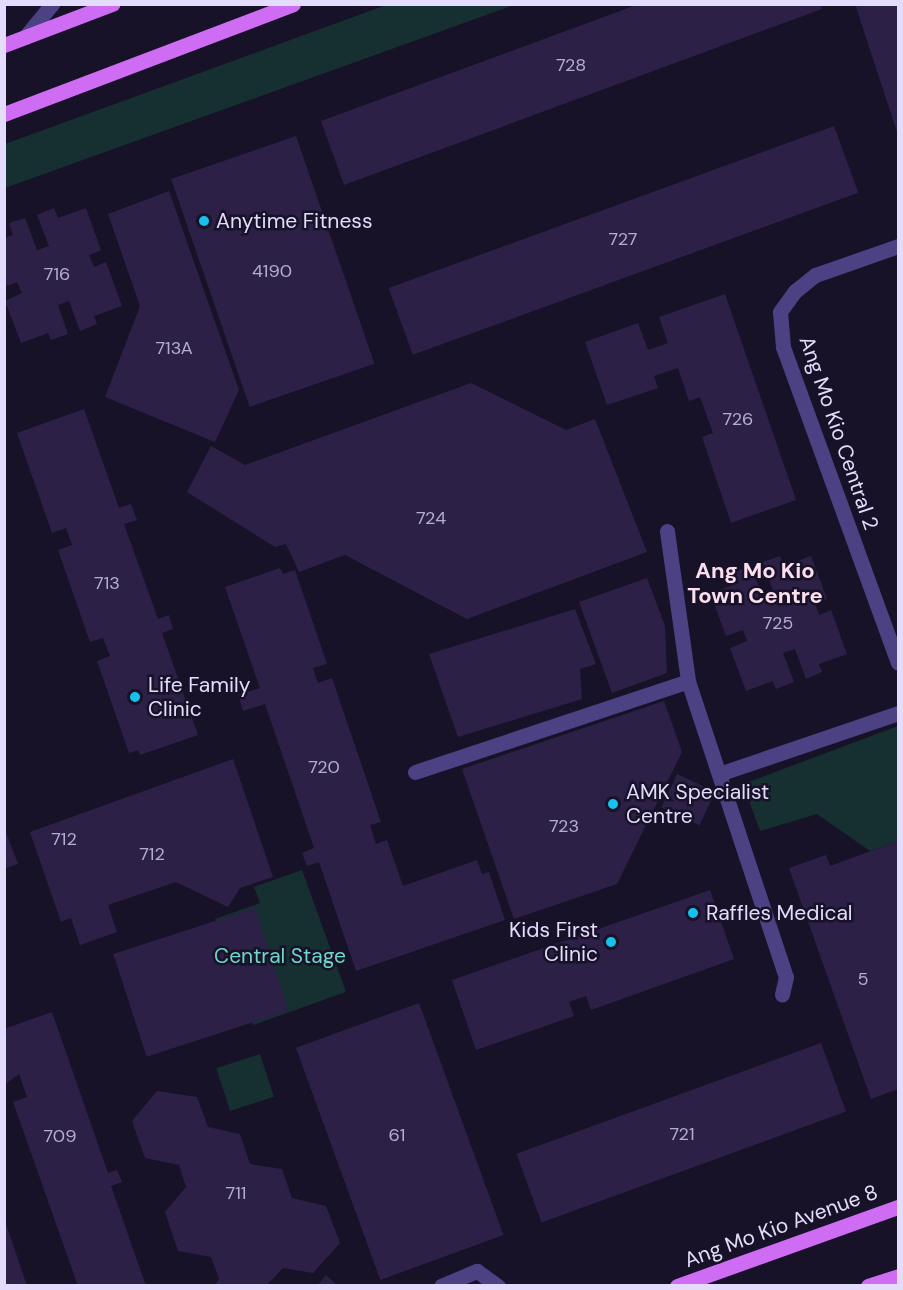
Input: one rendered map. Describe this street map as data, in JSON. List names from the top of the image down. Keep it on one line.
{"streets":{"main road":["Ang Mo Kio Avenue 8"],"street":["Ang Mo Kio Central 2"]},"districts":["Ang Mo Kio Town Centre"],"parks":["Central Stage"],"places":["Anytime Fitness","Life Family Clinic","AMK Specialist Centre","Raffles Medical","Kids First Clinic"],"house_numbers":["728","727","4190","716","713A","726","724","713","725","720","723","712","712","5","721","61","709","711"]}
